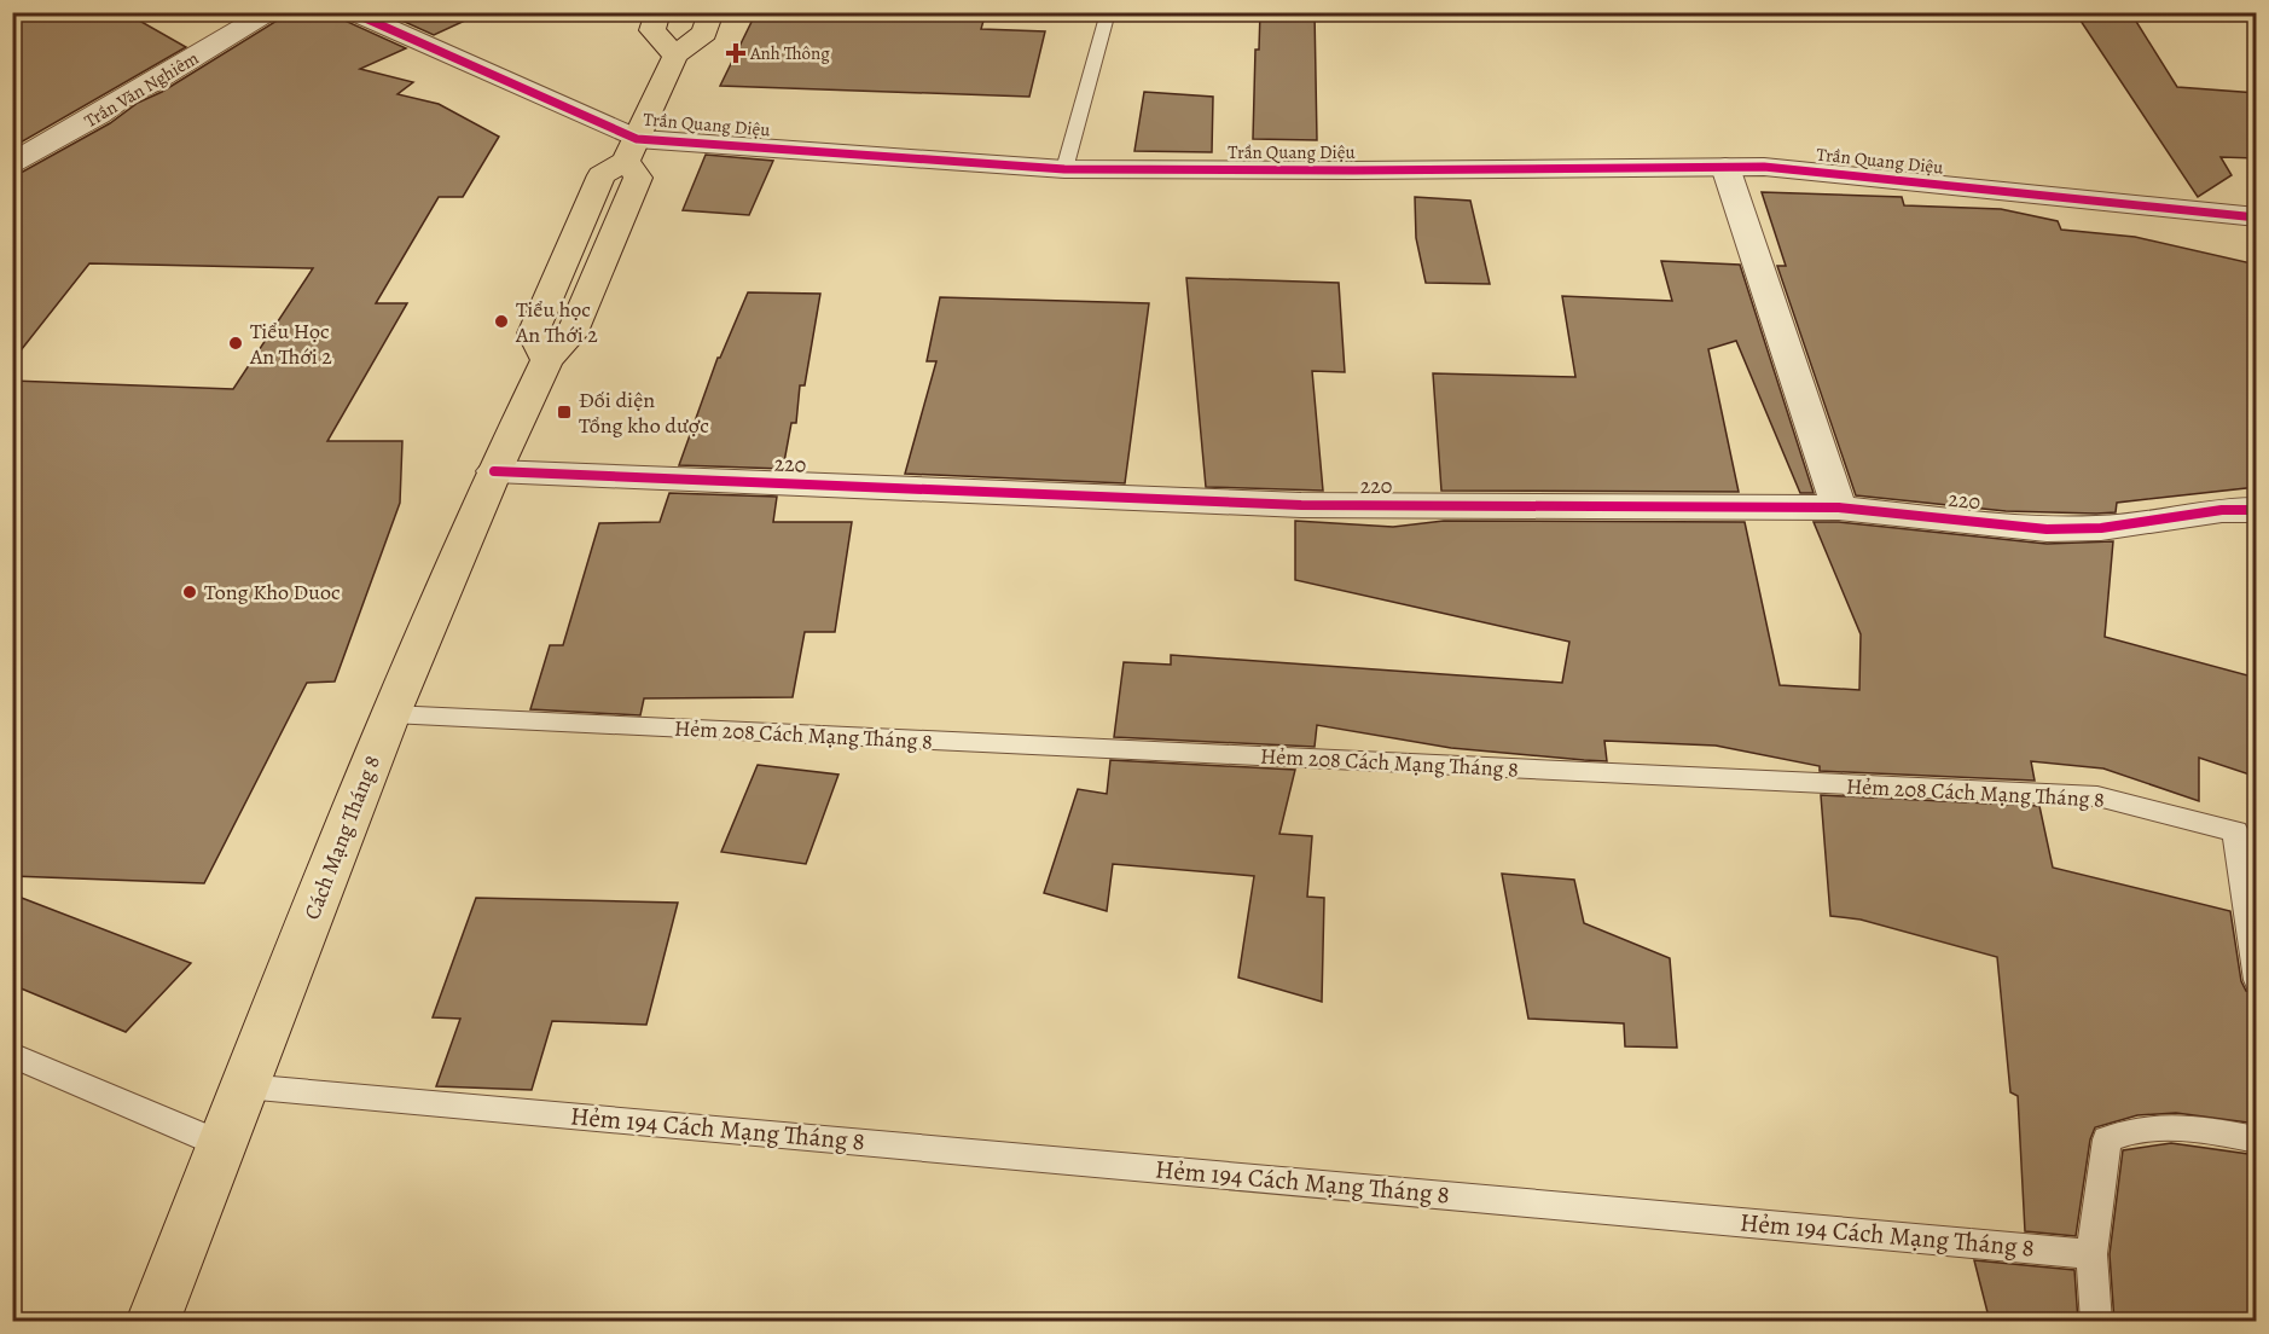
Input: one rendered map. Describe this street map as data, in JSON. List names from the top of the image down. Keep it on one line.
{"streets":{"highway":["Cách Mạng Tháng 8"],"street":["Trần Văn Nghiêm","Trần Quang Diệu","220"],"lane":["Hẻm 208 Cách Mạng Tháng 8","Hẻm 194 Cách Mạng Tháng 8"]},"crossings":[["Trần Quang Diệu","Cách Mạng Tháng 8"],["220","Cách Mạng Tháng 8"],["Hẻm 208 Cách Mạng Tháng 8","Cách Mạng Tháng 8"],["Cách Mạng Tháng 8","Hẻm 194 Cách Mạng Tháng 8"]],"places":{"health":["Anh Thông"],"other":["Tiểu học An Thới 2","Tiểu Học An Thới 2","Tong Kho Duoc"],"transit":["Đối diện Tổng kho dược"]}}
